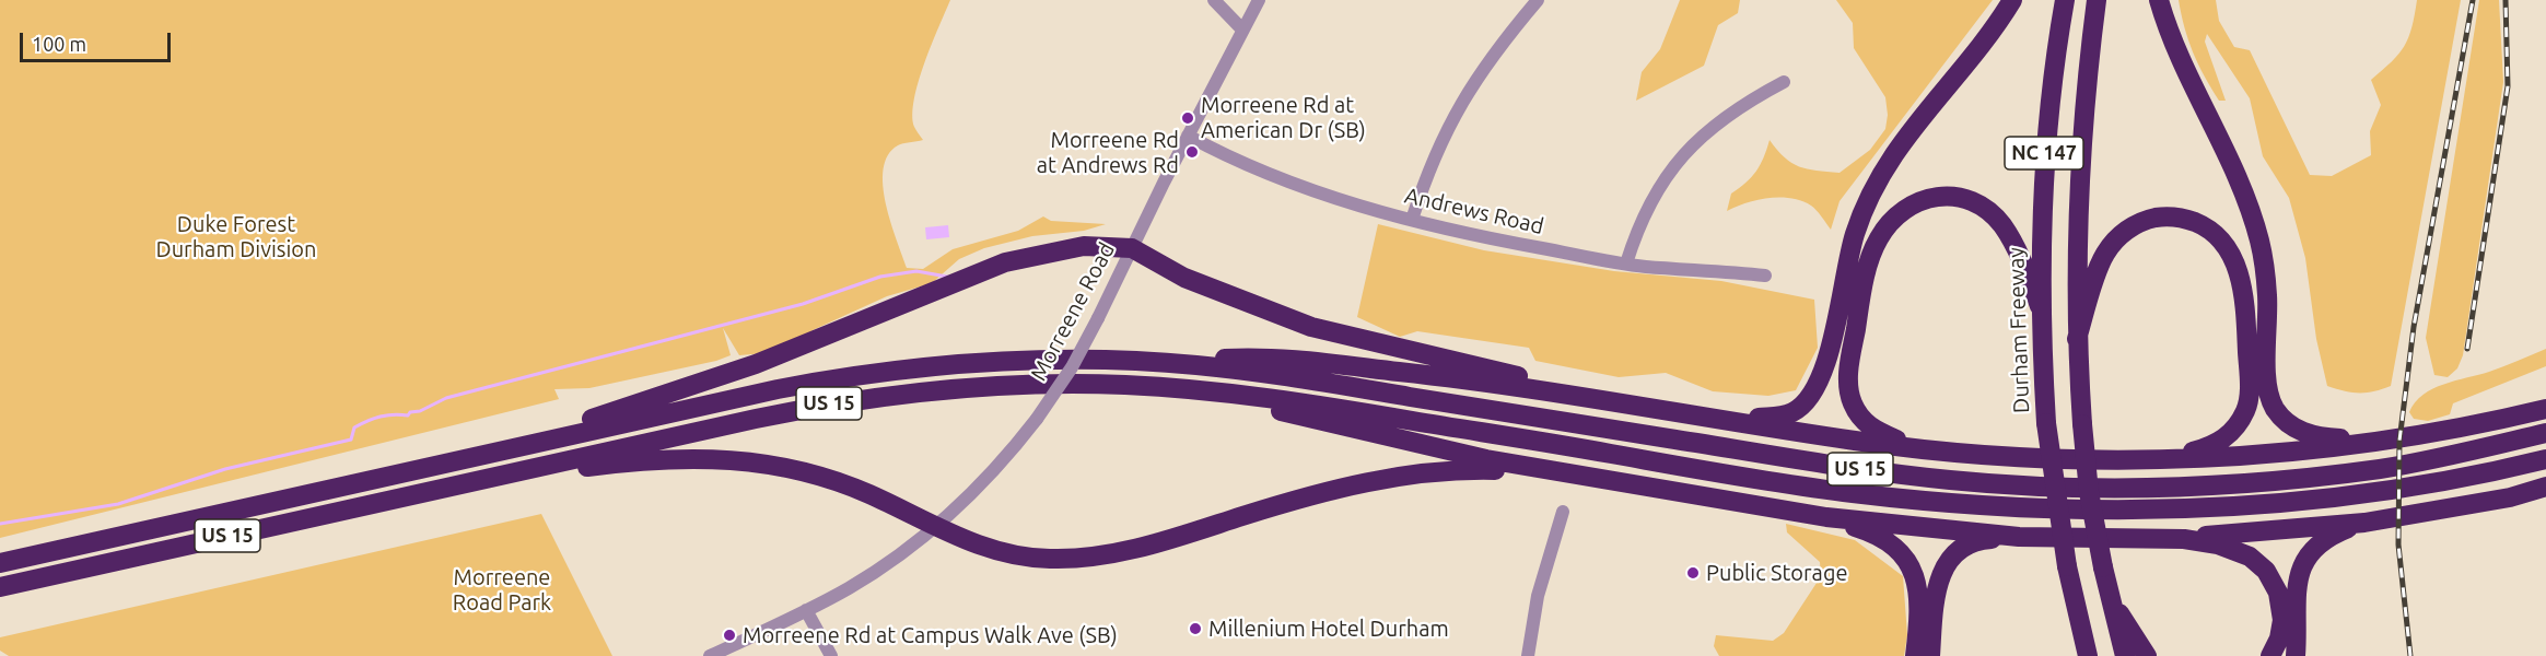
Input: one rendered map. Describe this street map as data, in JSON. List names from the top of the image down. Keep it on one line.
{"streets":{"highway":["NC 147","Durham Freeway","US 15"],"street":["Andrews Road","Morreene Road"]},"crossings":[["Andrews Road","Morreene Road"]],"parks":["Duke Forest Durham Division","Morreene Road Park"],"places":["Morreene Rd at American Dr (SB)","Morreene Rd at Andrews Rd","Public Storage","Millenium Hotel Durham","Morreene Rd at Campus Walk Ave (SB)"],"scale_bar":"100 m"}
